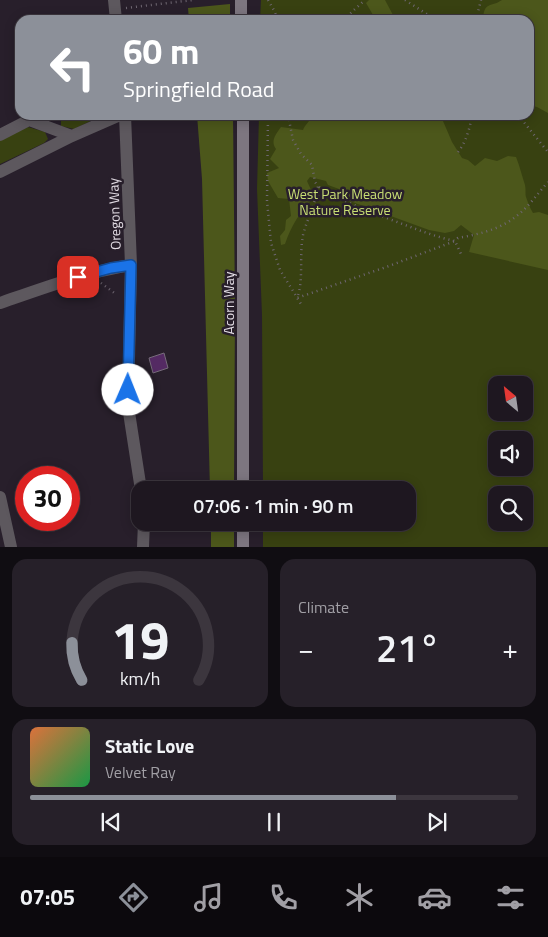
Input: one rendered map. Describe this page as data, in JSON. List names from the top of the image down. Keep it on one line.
{"streets":{"street":["Oregon Way","Acorn Way"]},"parks":["West Park Meadow Nature Reserve"],"north":"top left","page":{"turn":["60 m","Springfield Road"],"limit":"30","trip":"07:06 · 1 min · 90 m","tile":"Climate","heat":["−","21°","+"],"song":["Static Love","Velvet Ray"],"tabs":"07:05","gauge":["19","km/h"]}}
